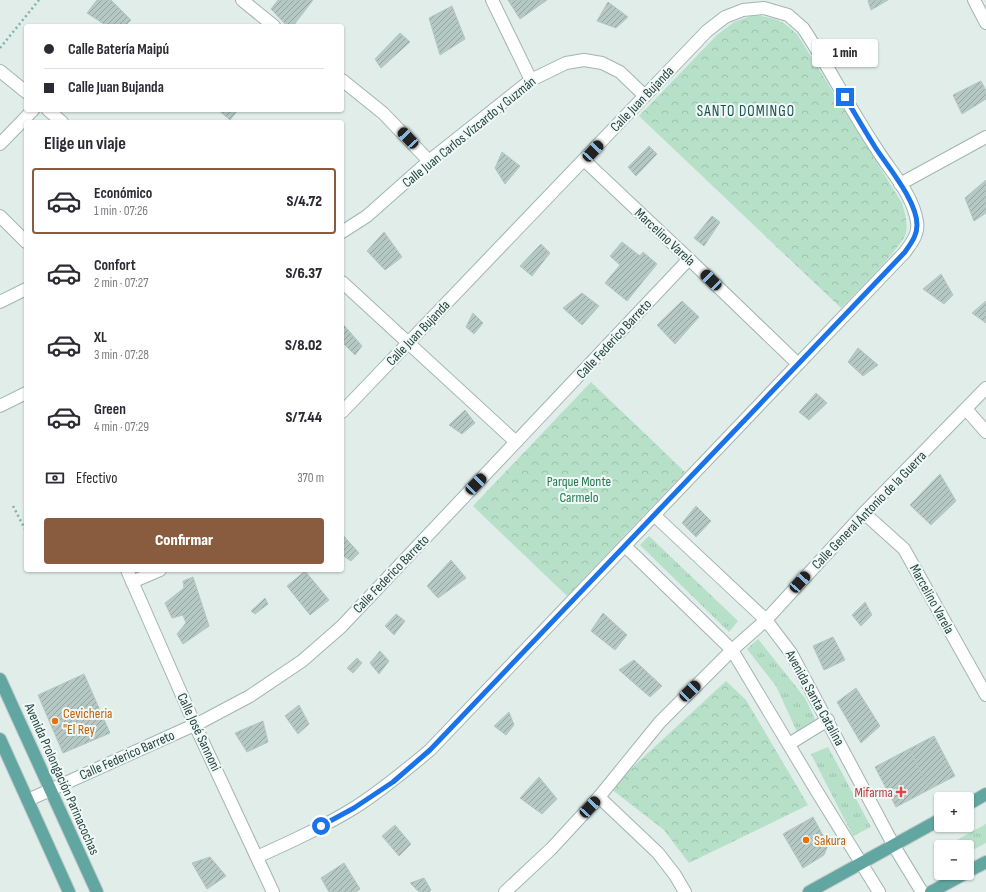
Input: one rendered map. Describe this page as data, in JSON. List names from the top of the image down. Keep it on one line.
{"streets":{"main road":["Avenida Prolongación Parinacochas"],"street":["Calle Juan Bujanda","Calle Juan Carlos Vizcardo y Guzmán","Marcelino Varela","Calle Federico Barreto","Calle General Antonio de la Guerra","Avenida Santa Catalina","Calle José Sannoni"]},"crossings":[["Calle Juan Bujanda","Calle Juan Carlos Vizcardo y Guzmán"],["Calle Juan Bujanda","Marcelino Varela"],["Calle Juan Bujanda","Avenida Santa Catalina"],["Calle Juan Bujanda","Calle José Sannoni"],["Marcelino Varela","Calle Federico Barreto"],["Marcelino Varela","Calle General Antonio de la Guerra"],["Calle Federico Barreto","Calle José Sannoni"],["Calle Federico Barreto","Avenida Prolongación Parinacochas"],["Calle General Antonio de la Guerra","Avenida Santa Catalina"]],"districts":["SANTO DOMINGO"],"parks":["Parque Monte Carmelo"],"places":{"other":["Cevicheria \"El Rey","Sakura"],"health":["Mifarma"]},"page":{"banner":["Calle Batería Maipú","Calle Juan Bujanda"],"bubble":"1 min","heading":"Elige un viaje","list":[{"name":"Económico","note":"1 min · 07:26","value":"S/4.72"},{"name":"Confort","note":"2 min · 07:27","value":"S/6.37"},{"name":"XL","note":"3 min · 07:28","value":"S/8.02"},{"name":"Green","note":"4 min · 07:29","value":"S/7.44"}],"pay":["Efectivo","370 m"],"buttons":"Confirmar","map_buttons":["+","−"]}}
